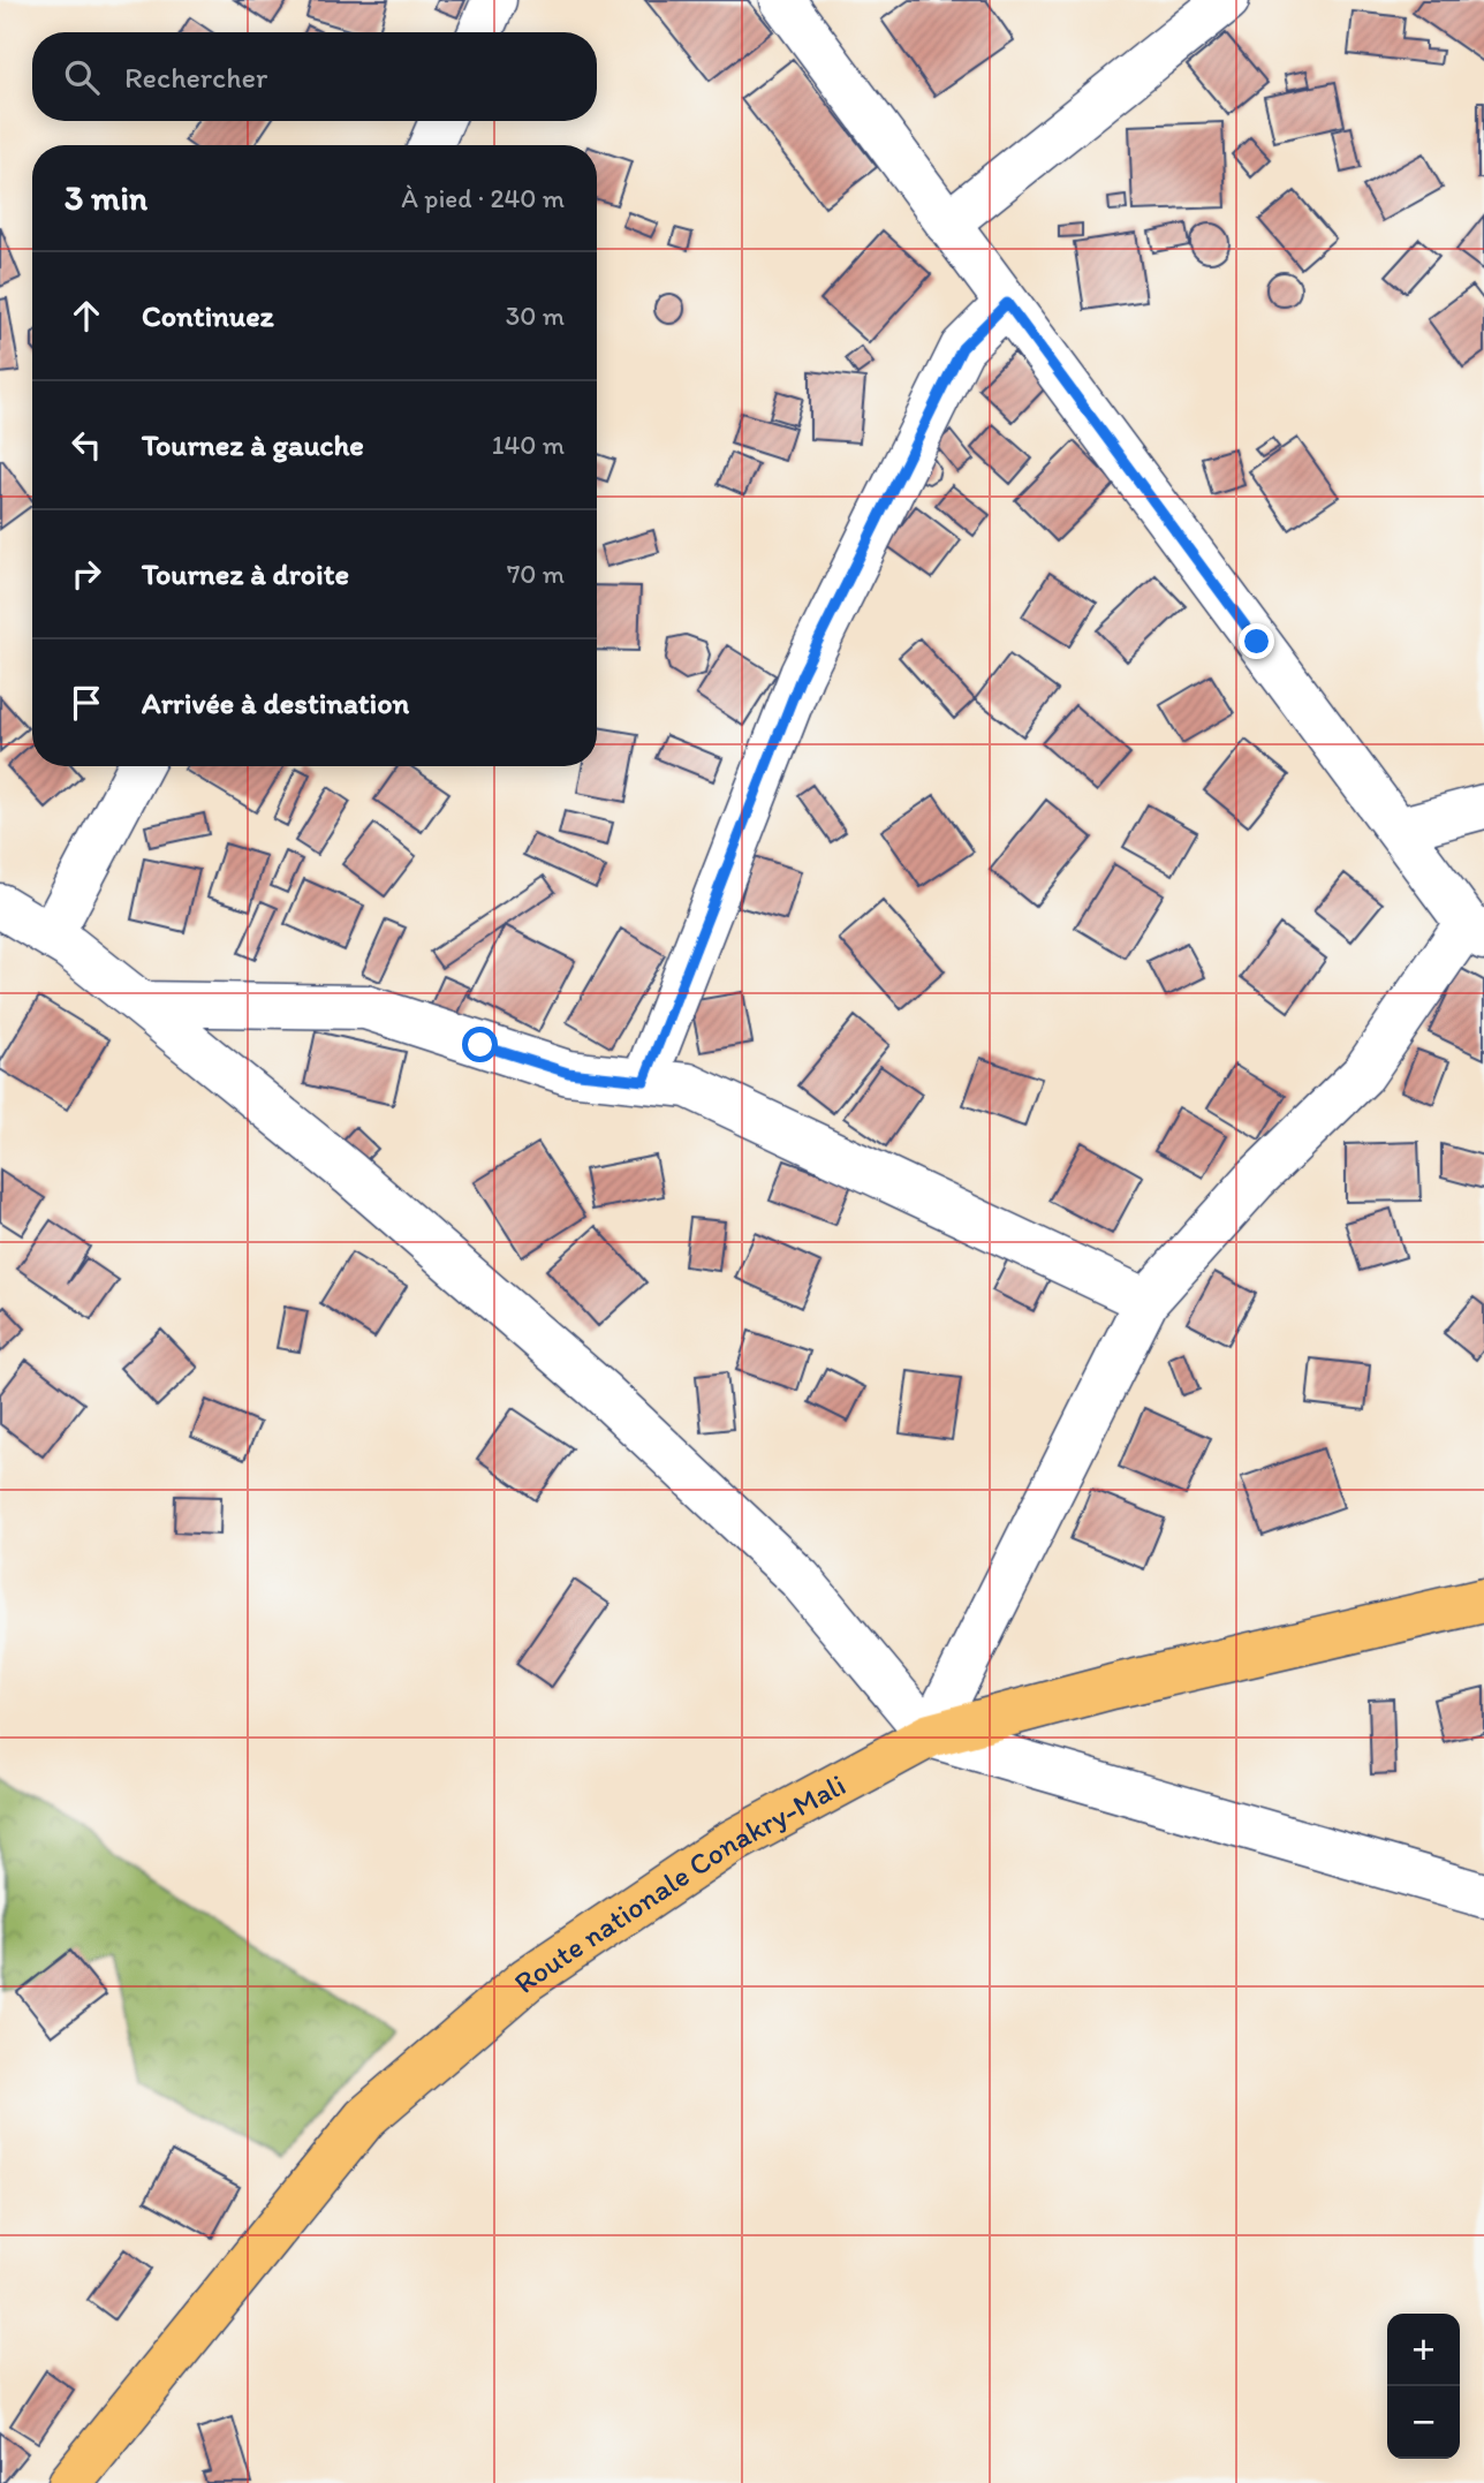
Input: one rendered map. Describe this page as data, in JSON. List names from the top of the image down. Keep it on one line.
{"streets":{"highway":["Route nationale Conakry-Mali"]},"page":{"search":"Rechercher","heading":["3 min","À pied · 240 m"],"list":[["Continuez","30 m"],["Tournez à gauche","140 m"],["Tournez à droite","70 m"],"Arrivée à destination"],"map_buttons":["+","−"]}}
